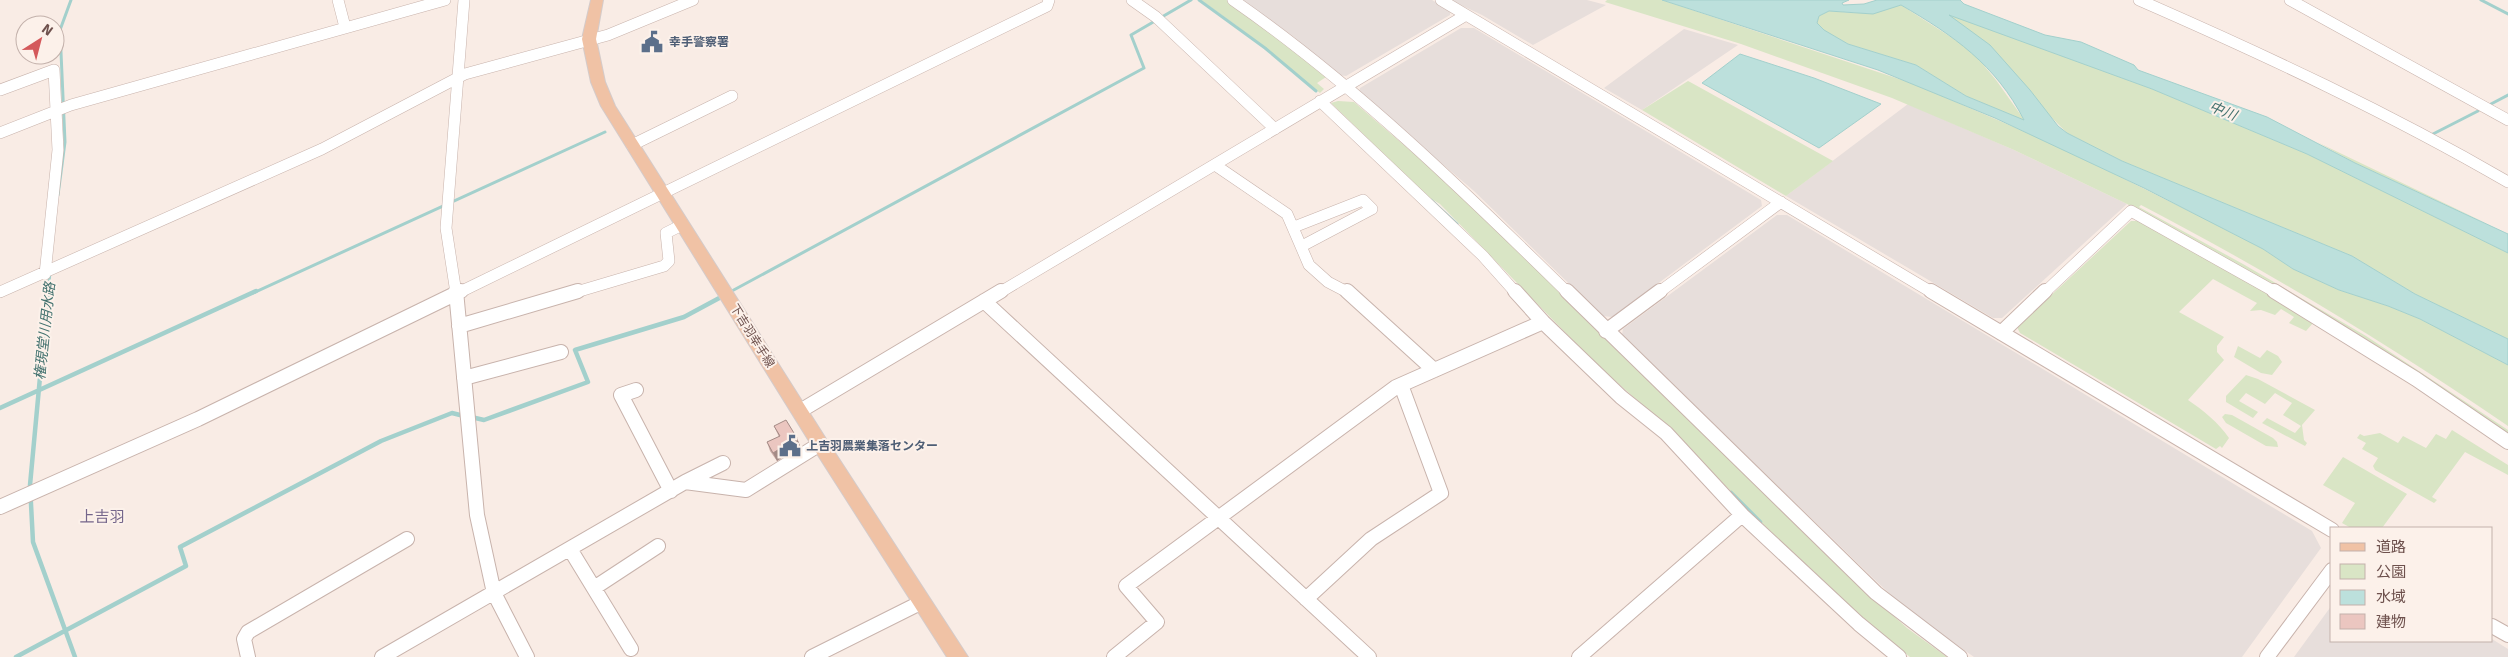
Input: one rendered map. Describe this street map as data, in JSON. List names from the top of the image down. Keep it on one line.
{"streets":{"main road":["下吉羽幸手線"]},"districts":["上吉羽"],"water":["中川","権現堂川用水路"],"places":{"public building":["幸手警察署","上吉羽農業集落センター"]},"legend":["道路","公園","水域","建物"],"north":"top right"}
